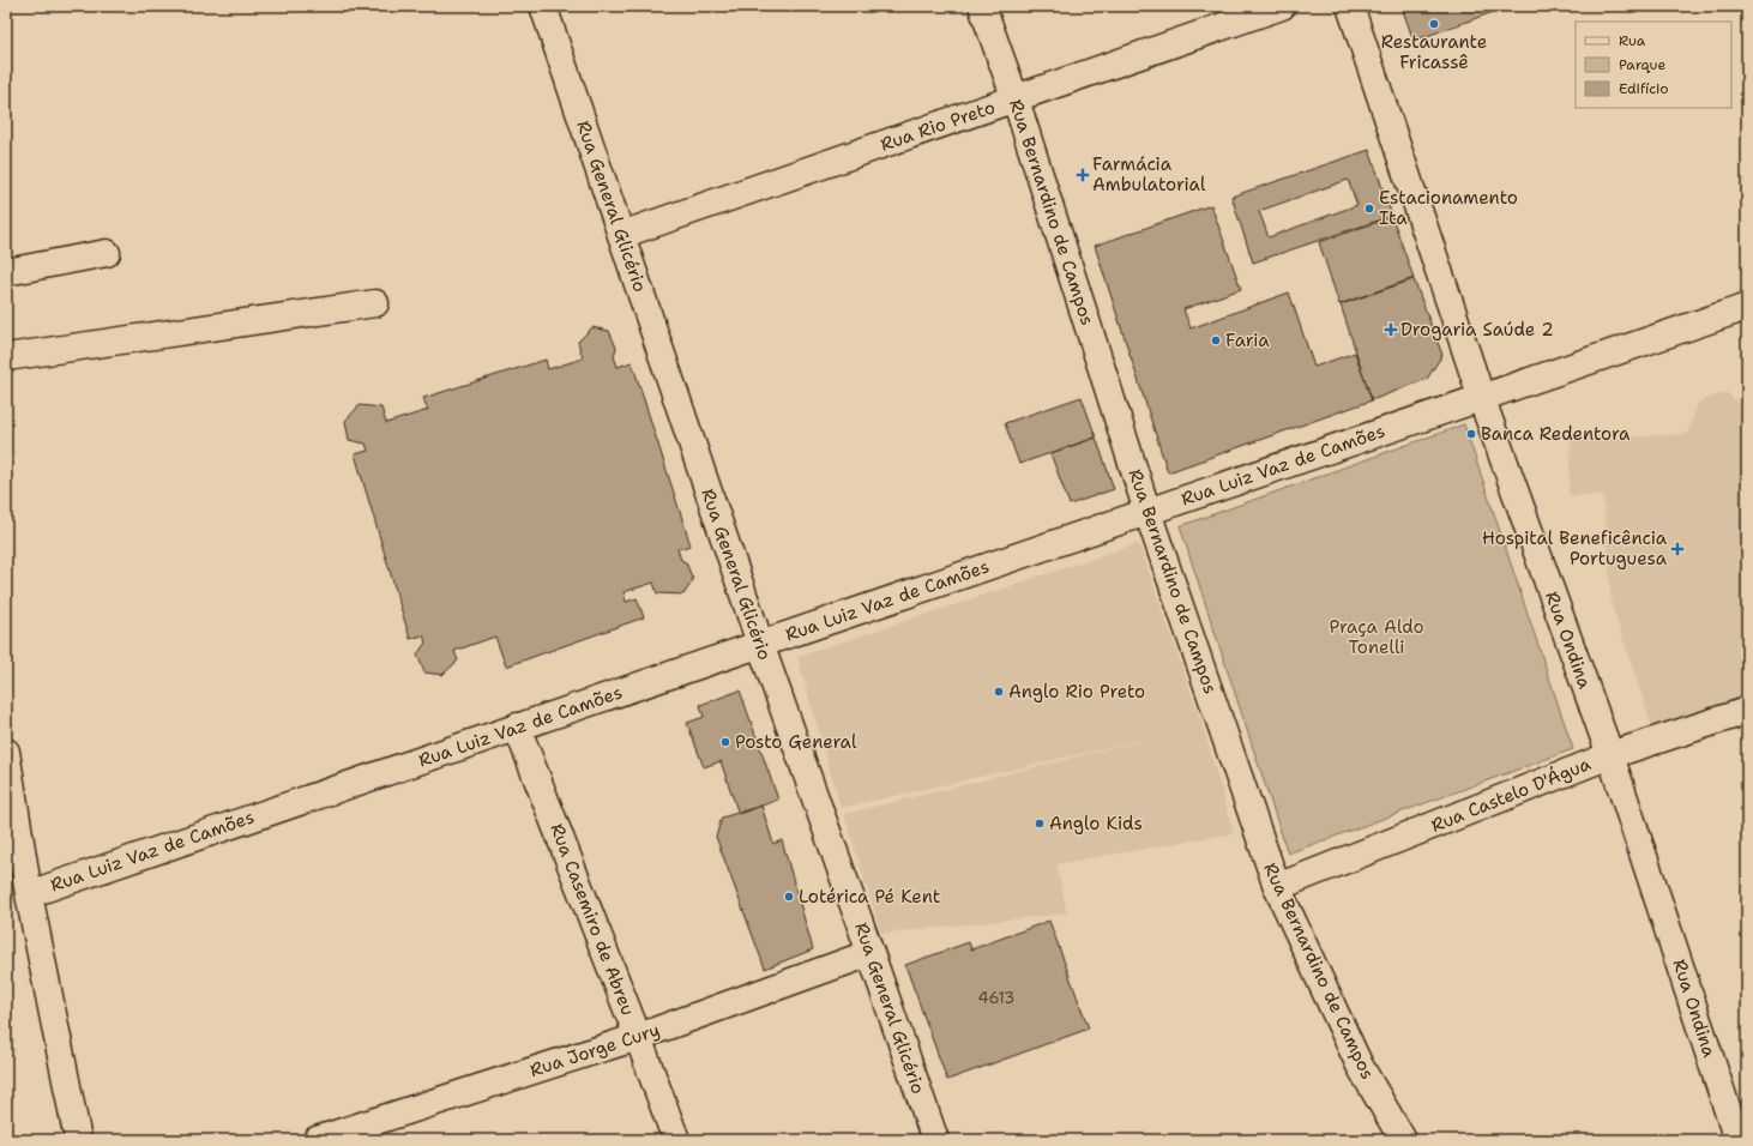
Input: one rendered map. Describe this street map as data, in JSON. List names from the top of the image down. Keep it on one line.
{"streets":{"street":["Rua Rio Preto","Rua General Glicério","Rua Bernardino de Campos","Rua Luiz Vaz de Camões","Rua Ondina","Rua Castelo D'Água","Rua Casemiro de Abreu","Rua Jorge Cury"]},"crossings":[["Rua Rio Preto","Rua General Glicério"],["Rua Rio Preto","Rua Bernardino de Campos"],["Rua General Glicério","Rua Luiz Vaz de Camões"],["Rua General Glicério","Rua Jorge Cury"],["Rua Bernardino de Campos","Rua Luiz Vaz de Camões"],["Rua Bernardino de Campos","Rua Castelo D'Água"],["Rua Luiz Vaz de Camões","Rua Ondina"],["Rua Luiz Vaz de Camões","Rua Casemiro de Abreu"],["Rua Ondina","Rua Castelo D'Água"],["Rua Casemiro de Abreu","Rua Jorge Cury"]],"parks":["Praça Aldo Tonelli"],"places":{"other":["Restaurante Fricassê","Estacionamento Ita","Faria","Banca Redentora","Anglo Rio Preto","Posto General","Anglo Kids","Lotérica Pé Kent"],"health":["Farmácia Ambulatorial","Drogaria Saúde 2","Hospital Beneficência Portuguesa"]},"house_numbers":["4613"],"legend":["Rua","Parque","Edifício"]}
